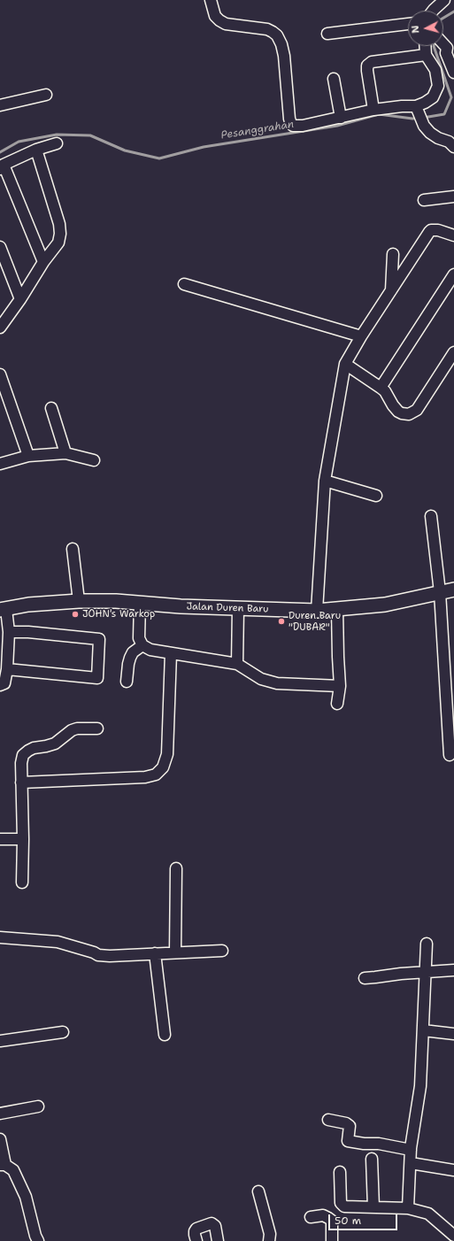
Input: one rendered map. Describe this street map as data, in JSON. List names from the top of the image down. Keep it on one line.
{"streets":{"street":["Jalan Duren Baru"]},"water":["Pesanggrahan"],"places":["JOHN's Warkop","Duren Baru \"DUBAR\""],"scale_bar":"50 m","north":"left"}
